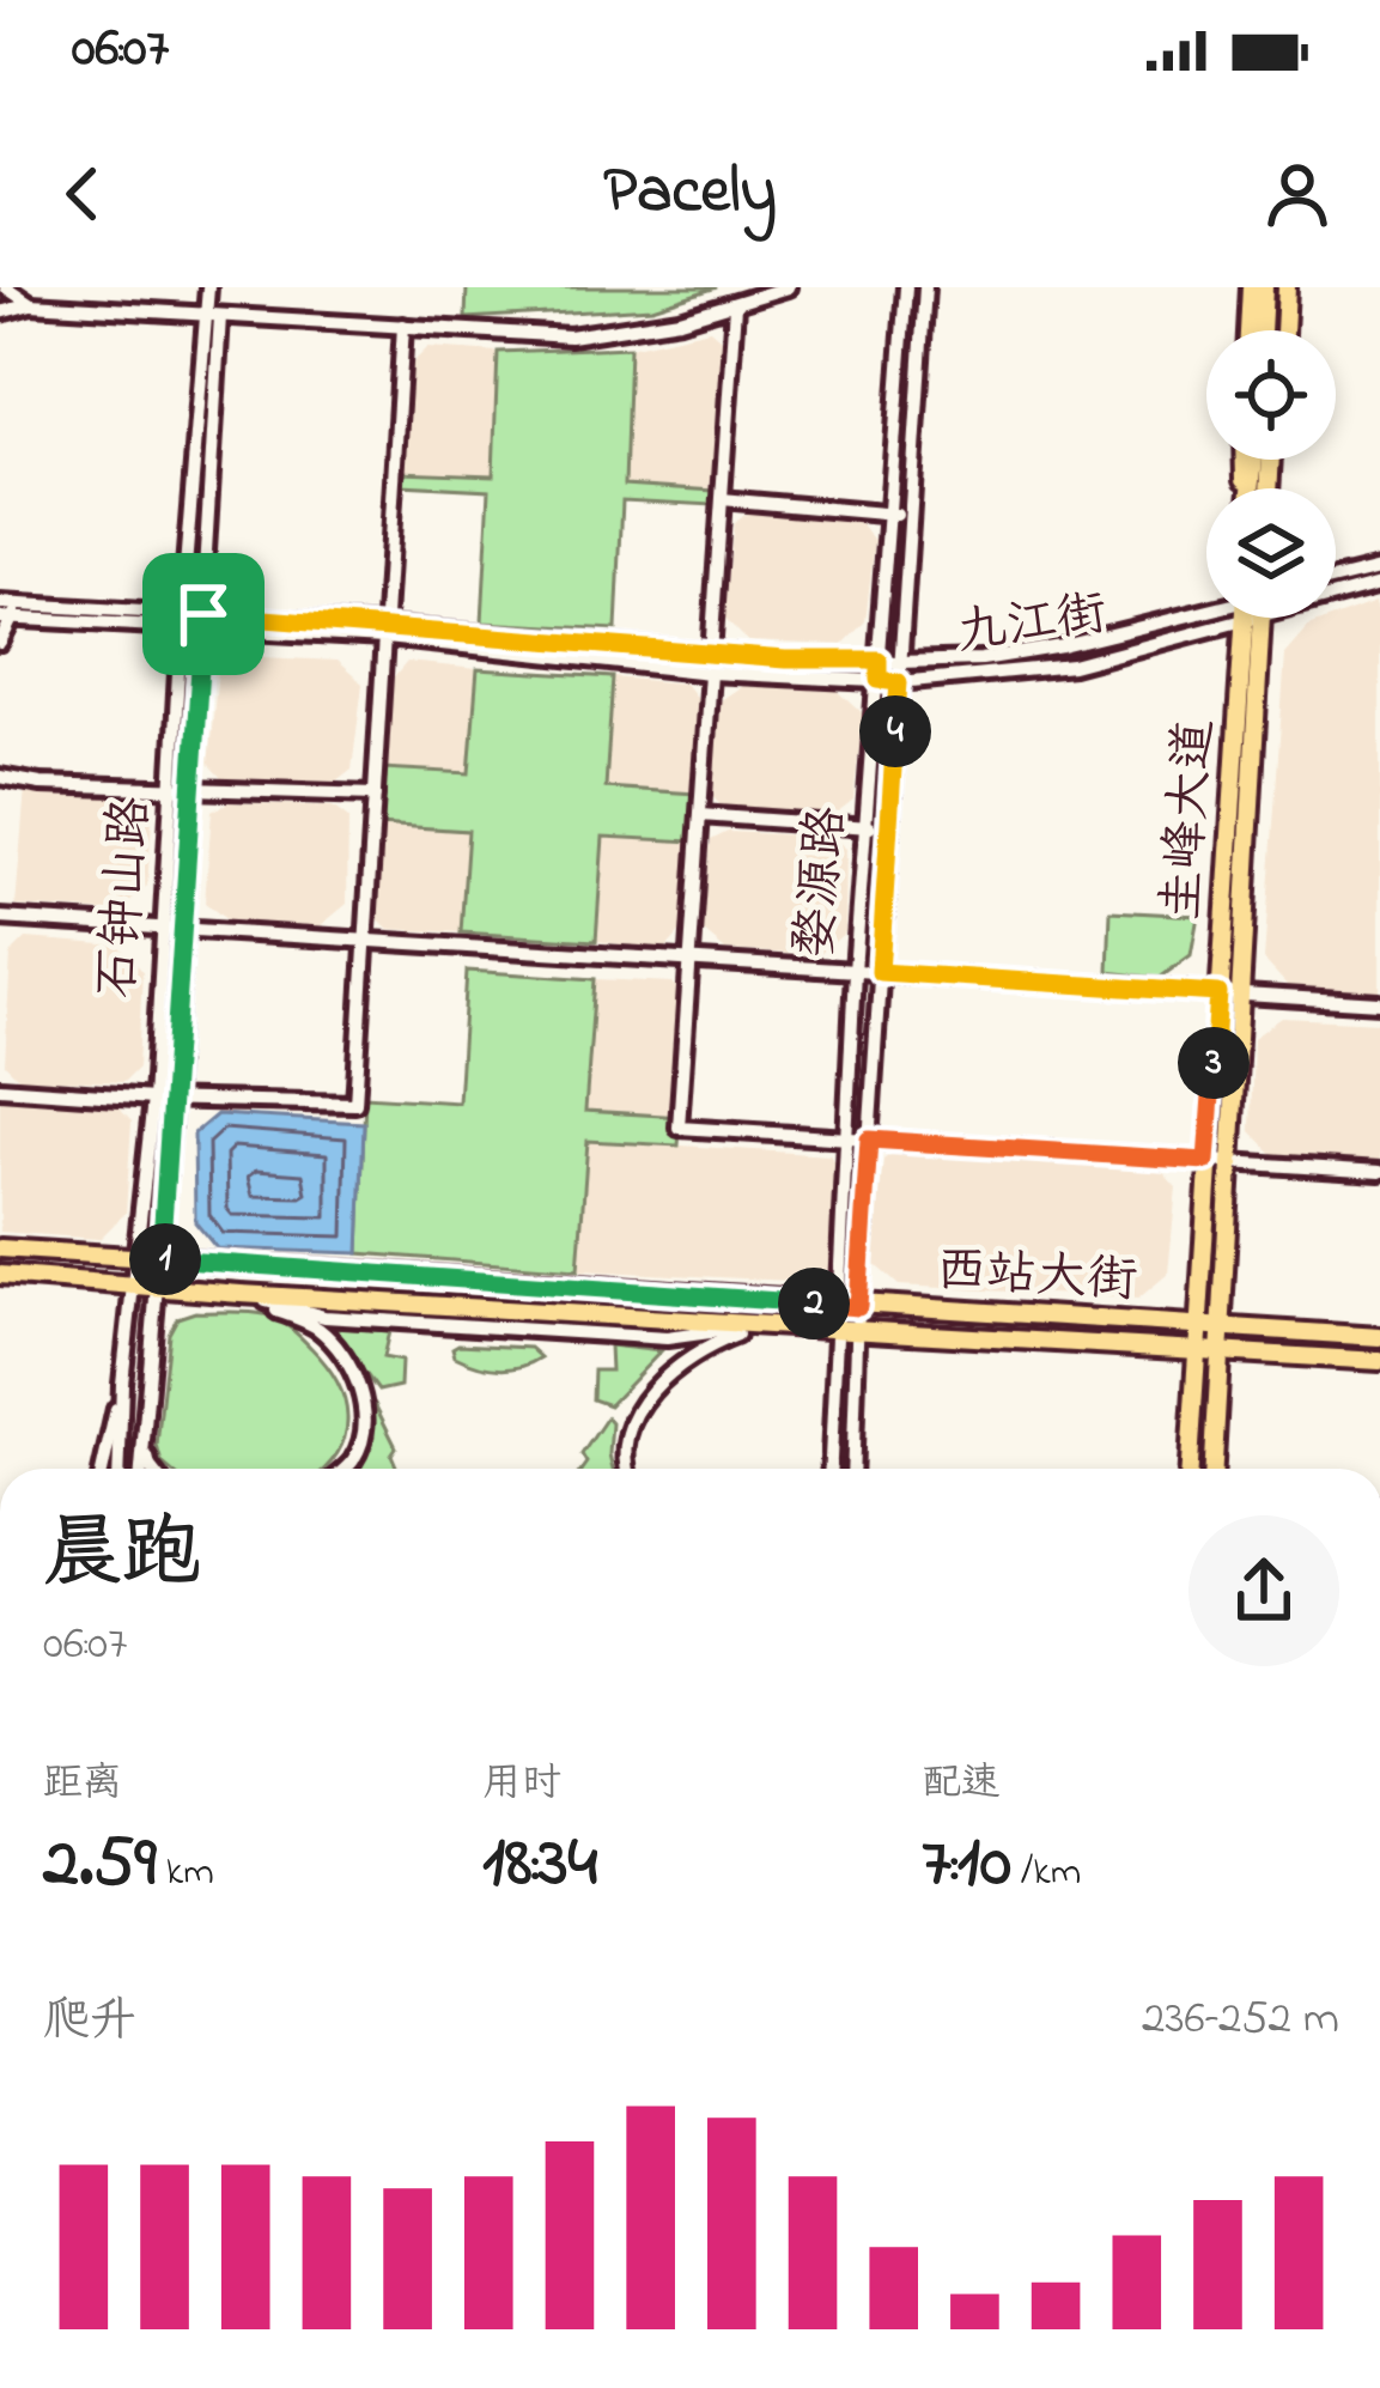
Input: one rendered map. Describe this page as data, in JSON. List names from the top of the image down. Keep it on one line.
{"streets":{"main road":["圭峰大道","西站大街"],"street":["九江街","婺源路","石钟山路"]},"crossings":[["九江街","婺源路"],["九江街","石钟山路"],["圭峰大道","西站大街"],["婺源路","西站大街"],["石钟山路","西站大街"]],"page":{"status":"06:07","header":"Pacely","pins":["4","3","1","2"],"heading":["晨跑","06:07"],"stats":[["距离","2.59 km"],["用时","18:34"],["配速","7:10 /km"]],"chart":["爬升","236–252 m"]}}
